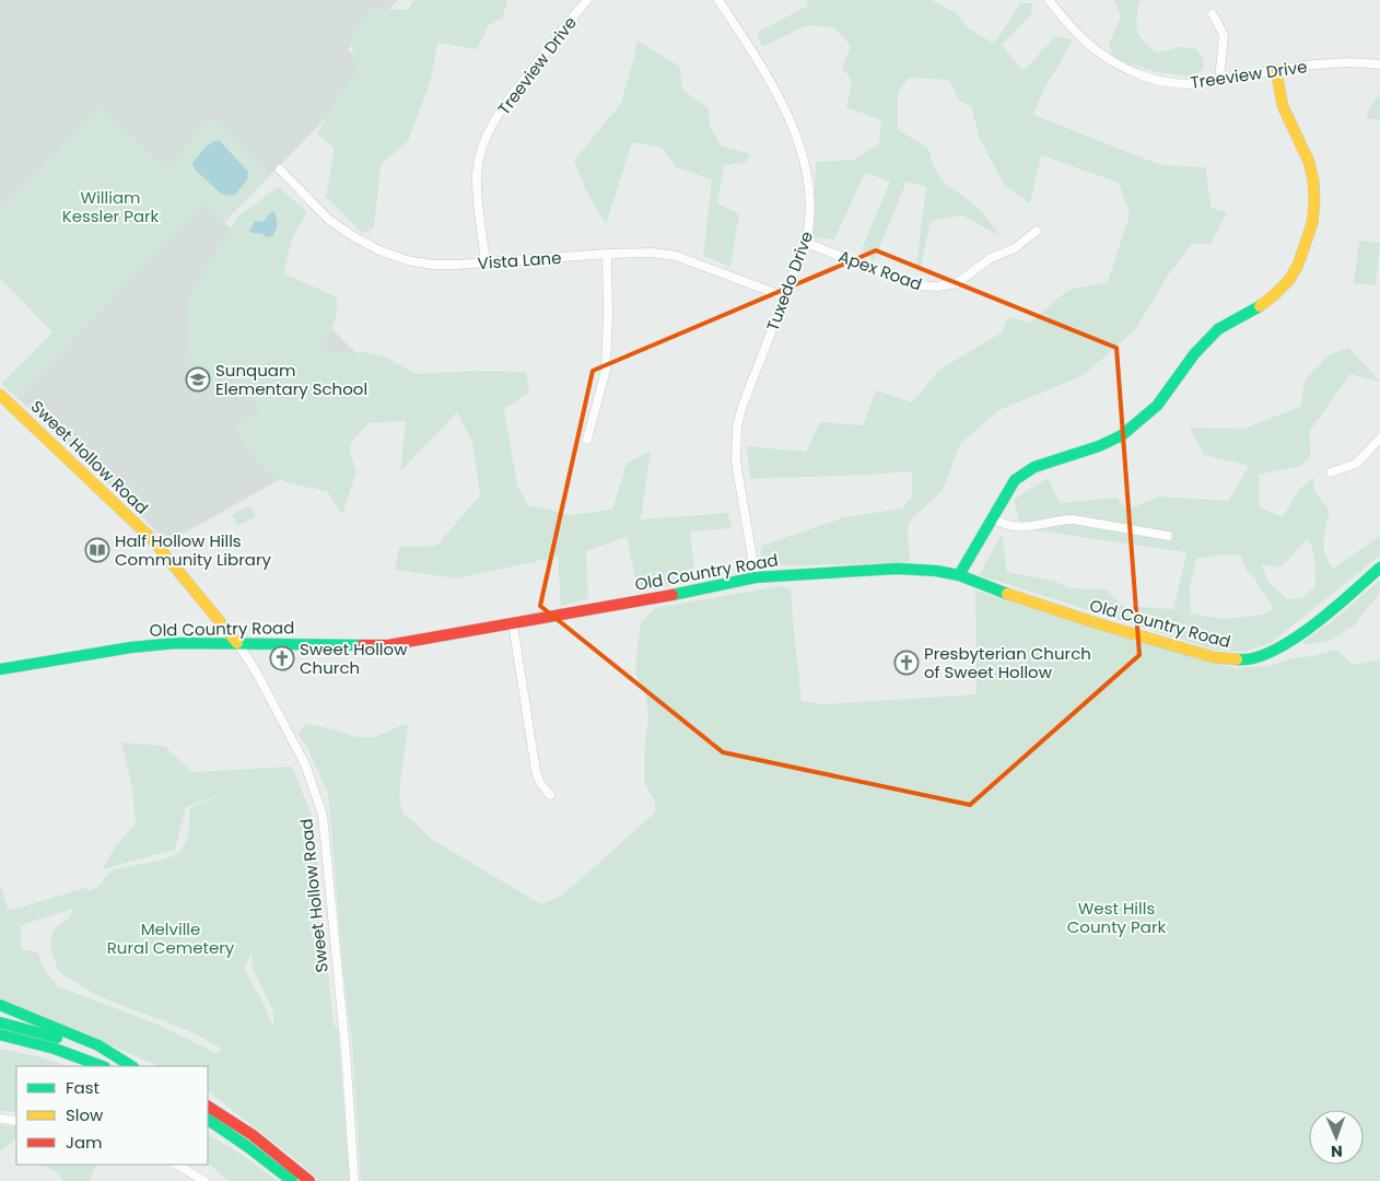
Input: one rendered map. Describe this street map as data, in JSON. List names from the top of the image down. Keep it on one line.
{"streets":{"main road":["Sweet Hollow Road","Old Country Road"],"street":["Treeview Drive","Vista Lane","Apex Road","Tuxedo Drive"]},"crossings":[["Treeview Drive","Vista Lane"],["Vista Lane","Tuxedo Drive"],["Apex Road","Tuxedo Drive"],["Tuxedo Drive","Old Country Road"],["Sweet Hollow Road","Old Country Road"]],"parks":["William Kessler Park","West Hills County Park","Melville Rural Cemetery"],"places":{"school or university":["Sunquam Elementary School"],"library":["Half Hollow Hills Community Library"],"church":["Sweet Hollow Church","Presbyterian Church of Sweet Hollow"]},"legend":["Fast","Slow","Jam"],"north":"bottom"}
